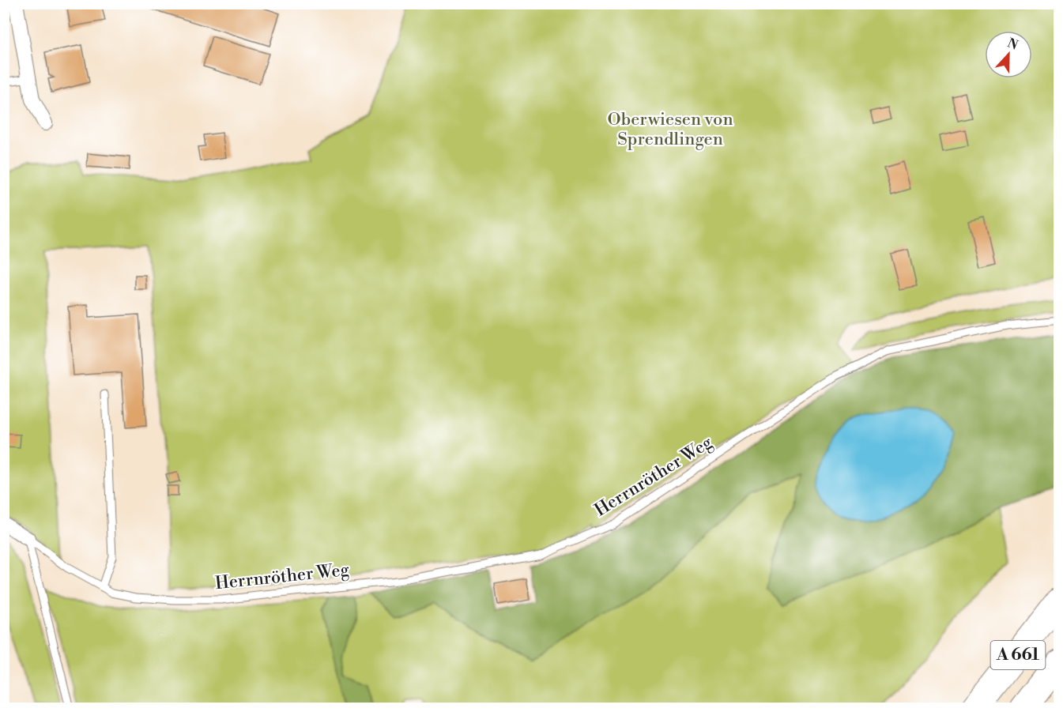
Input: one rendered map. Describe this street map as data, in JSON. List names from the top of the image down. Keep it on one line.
{"streets":{"highway":["A 661"],"lane":["Herrnröther Weg"]},"parks":["Oberwiesen von Sprendlingen"],"north":"top"}
